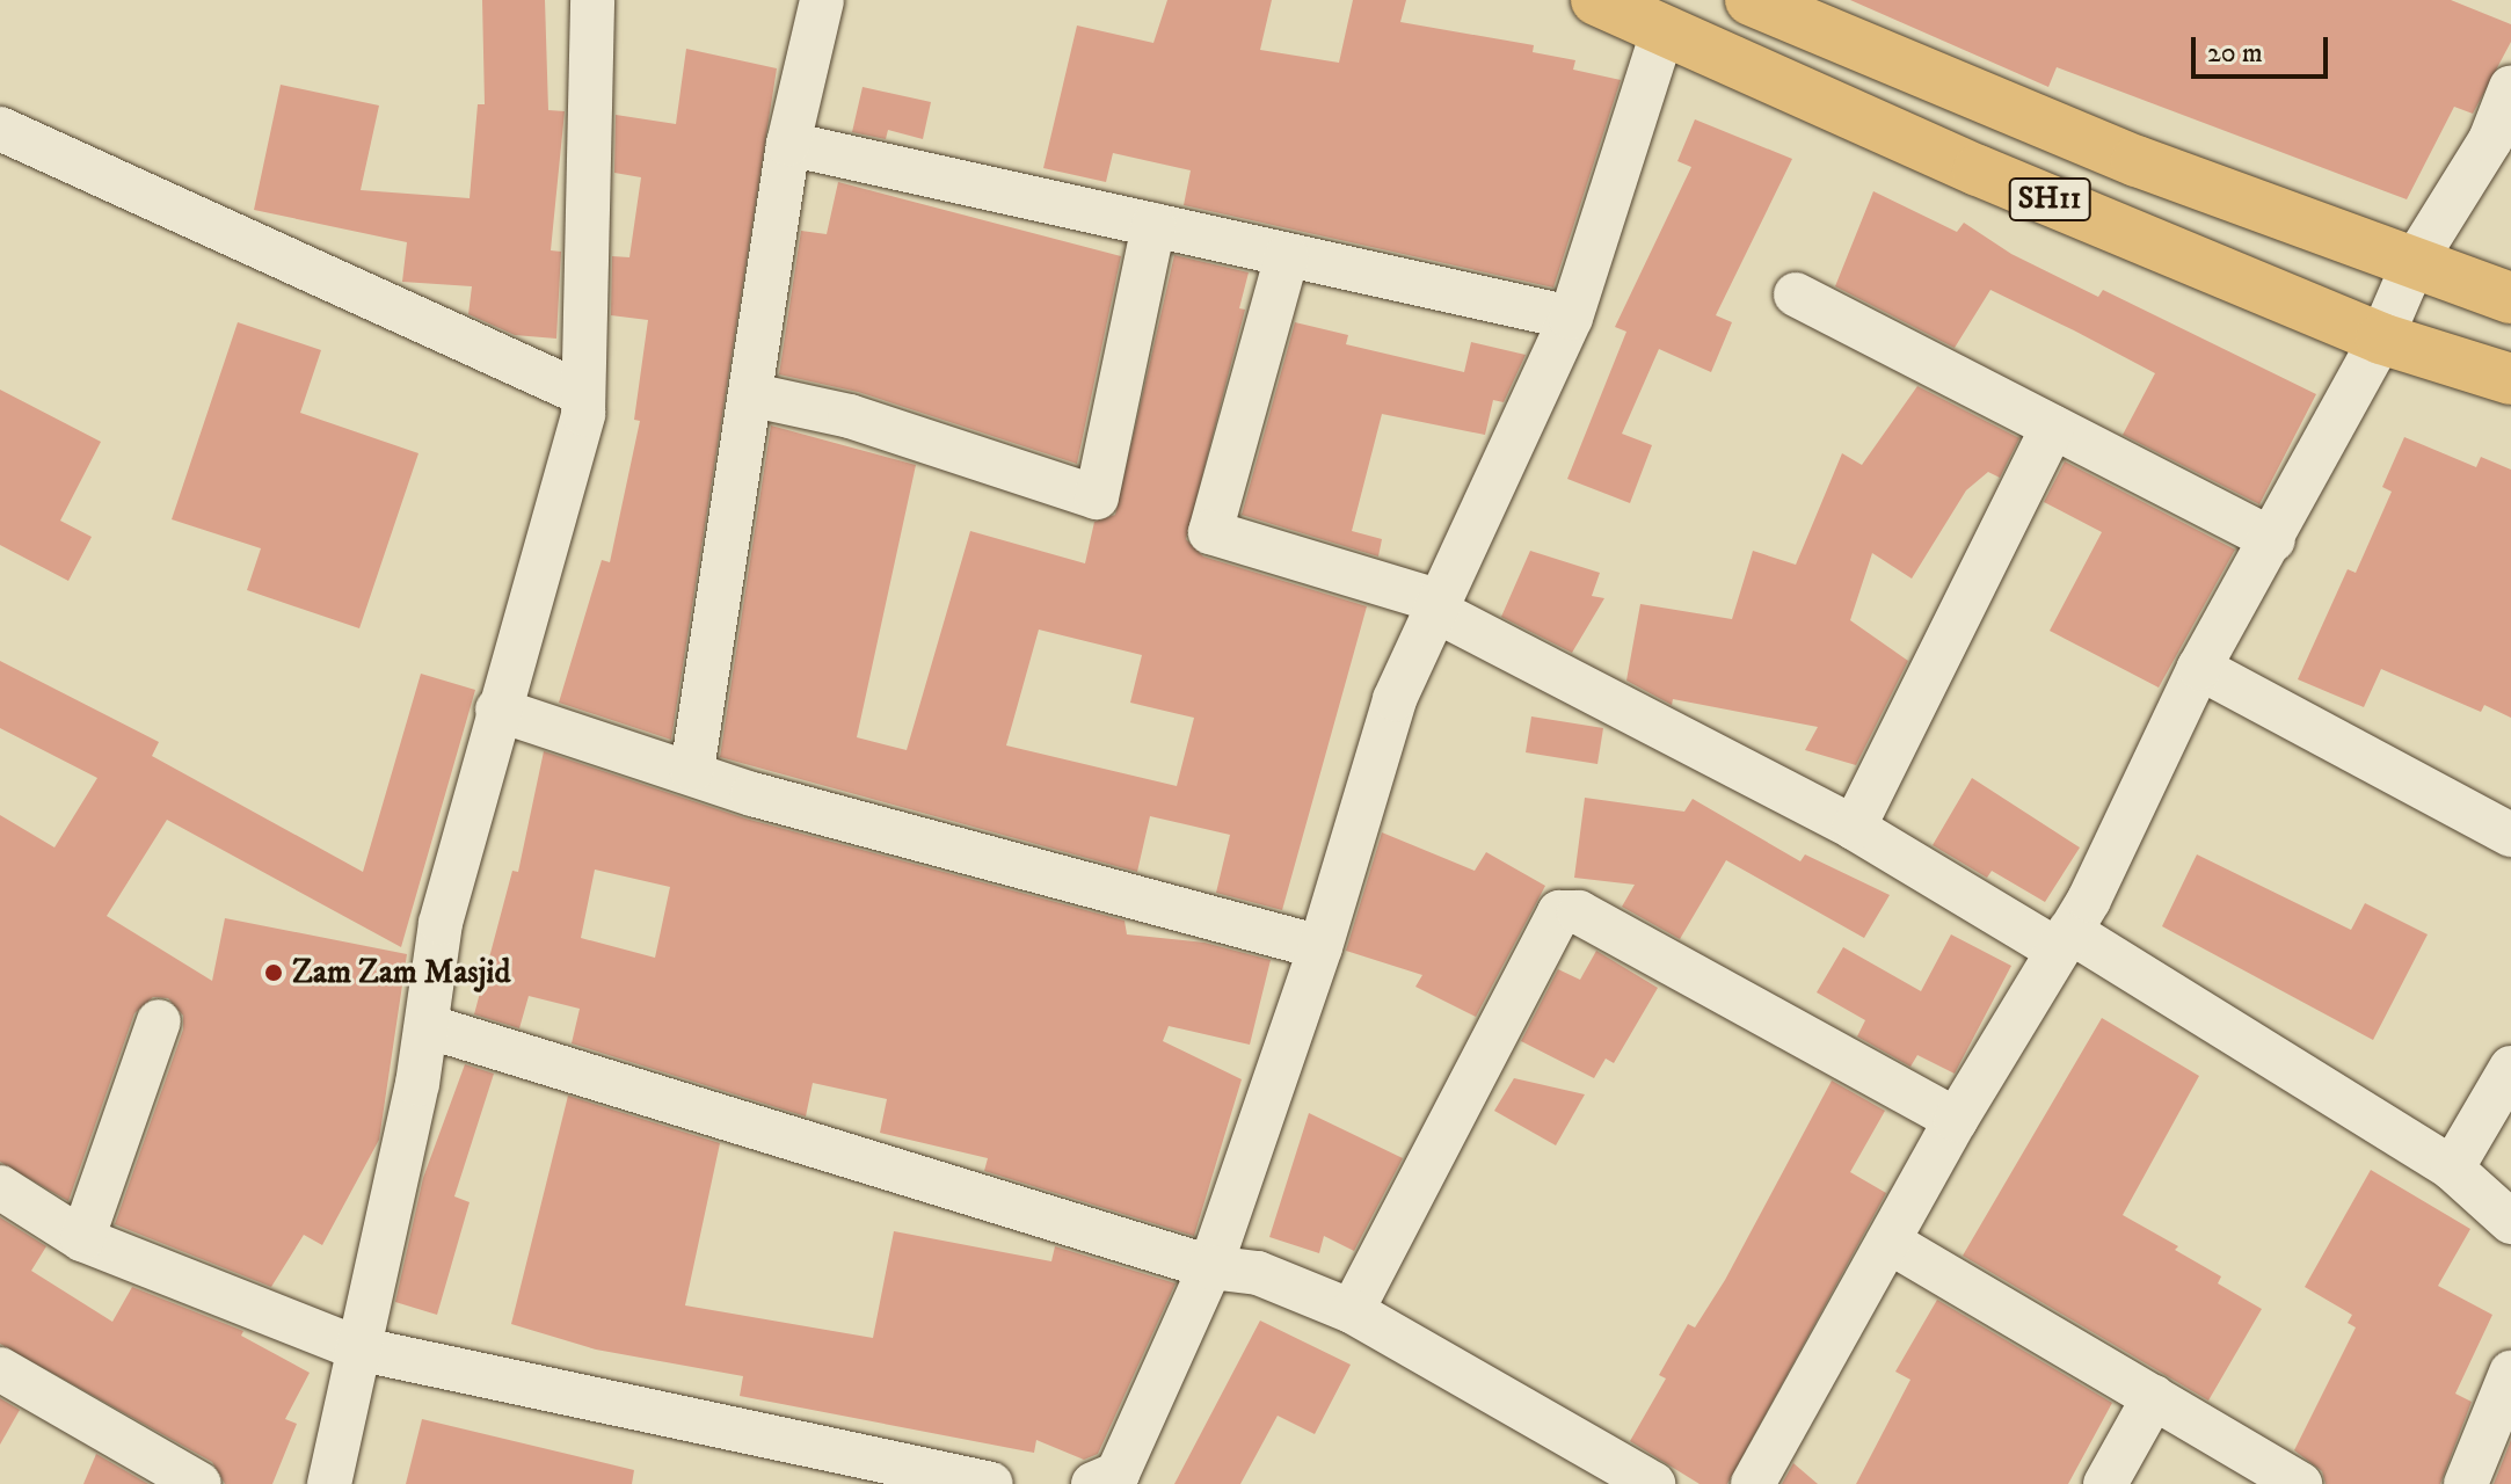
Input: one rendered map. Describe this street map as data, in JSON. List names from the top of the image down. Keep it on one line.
{"streets":{"main road":["SH11"]},"places":["Zam Zam Masjid"],"scale_bar":"20 m"}
